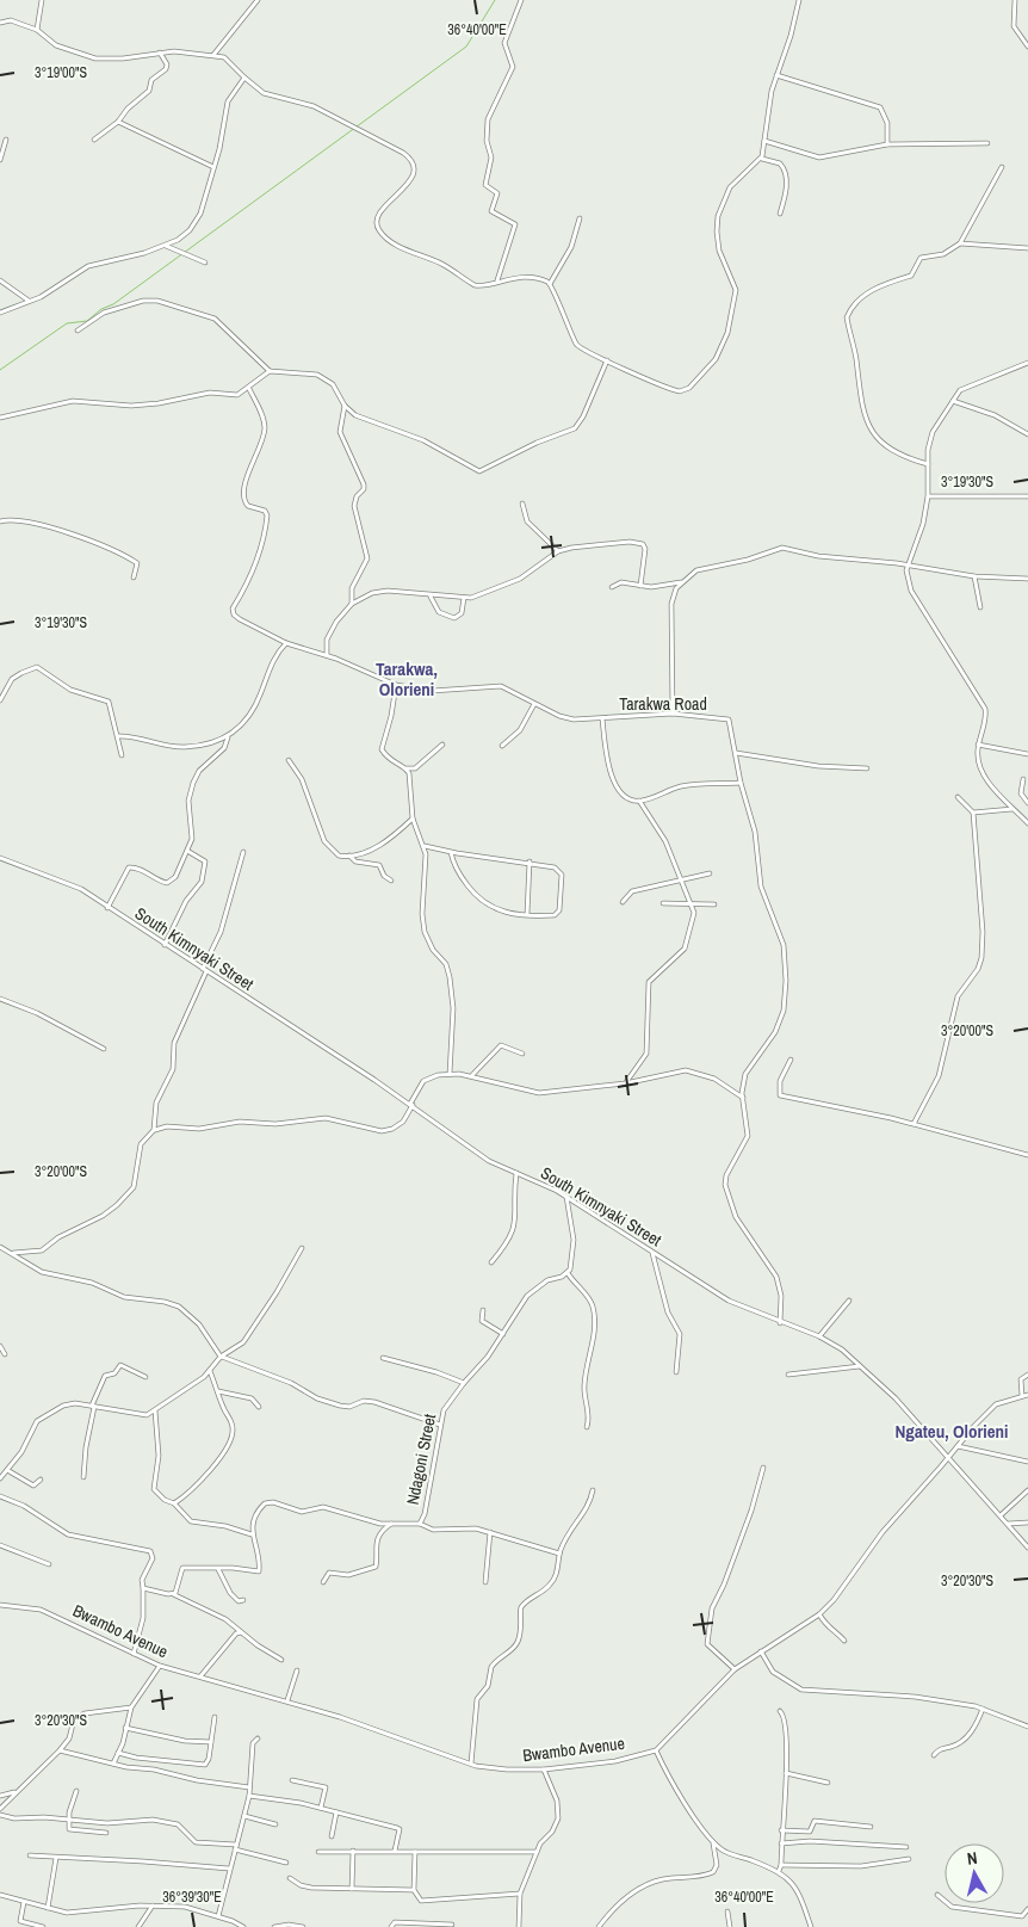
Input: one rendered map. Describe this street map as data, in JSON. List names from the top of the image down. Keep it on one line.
{"streets":{"street":["Tarakwa Road","South Kimnyaki Street","Ndagoni Street","Bwambo Avenue"]},"crossings":[["Tarakwa Road","South Kimnyaki Street"]],"districts":["Tarakwa, Olorieni","Ngateu, Olorieni"],"north":"top","coordinates":["36°40'00\"E","3°19'00\"S","3°19'30\"S","3°20'00\"S","3°20'30\"S","36°39'30\"E"]}
